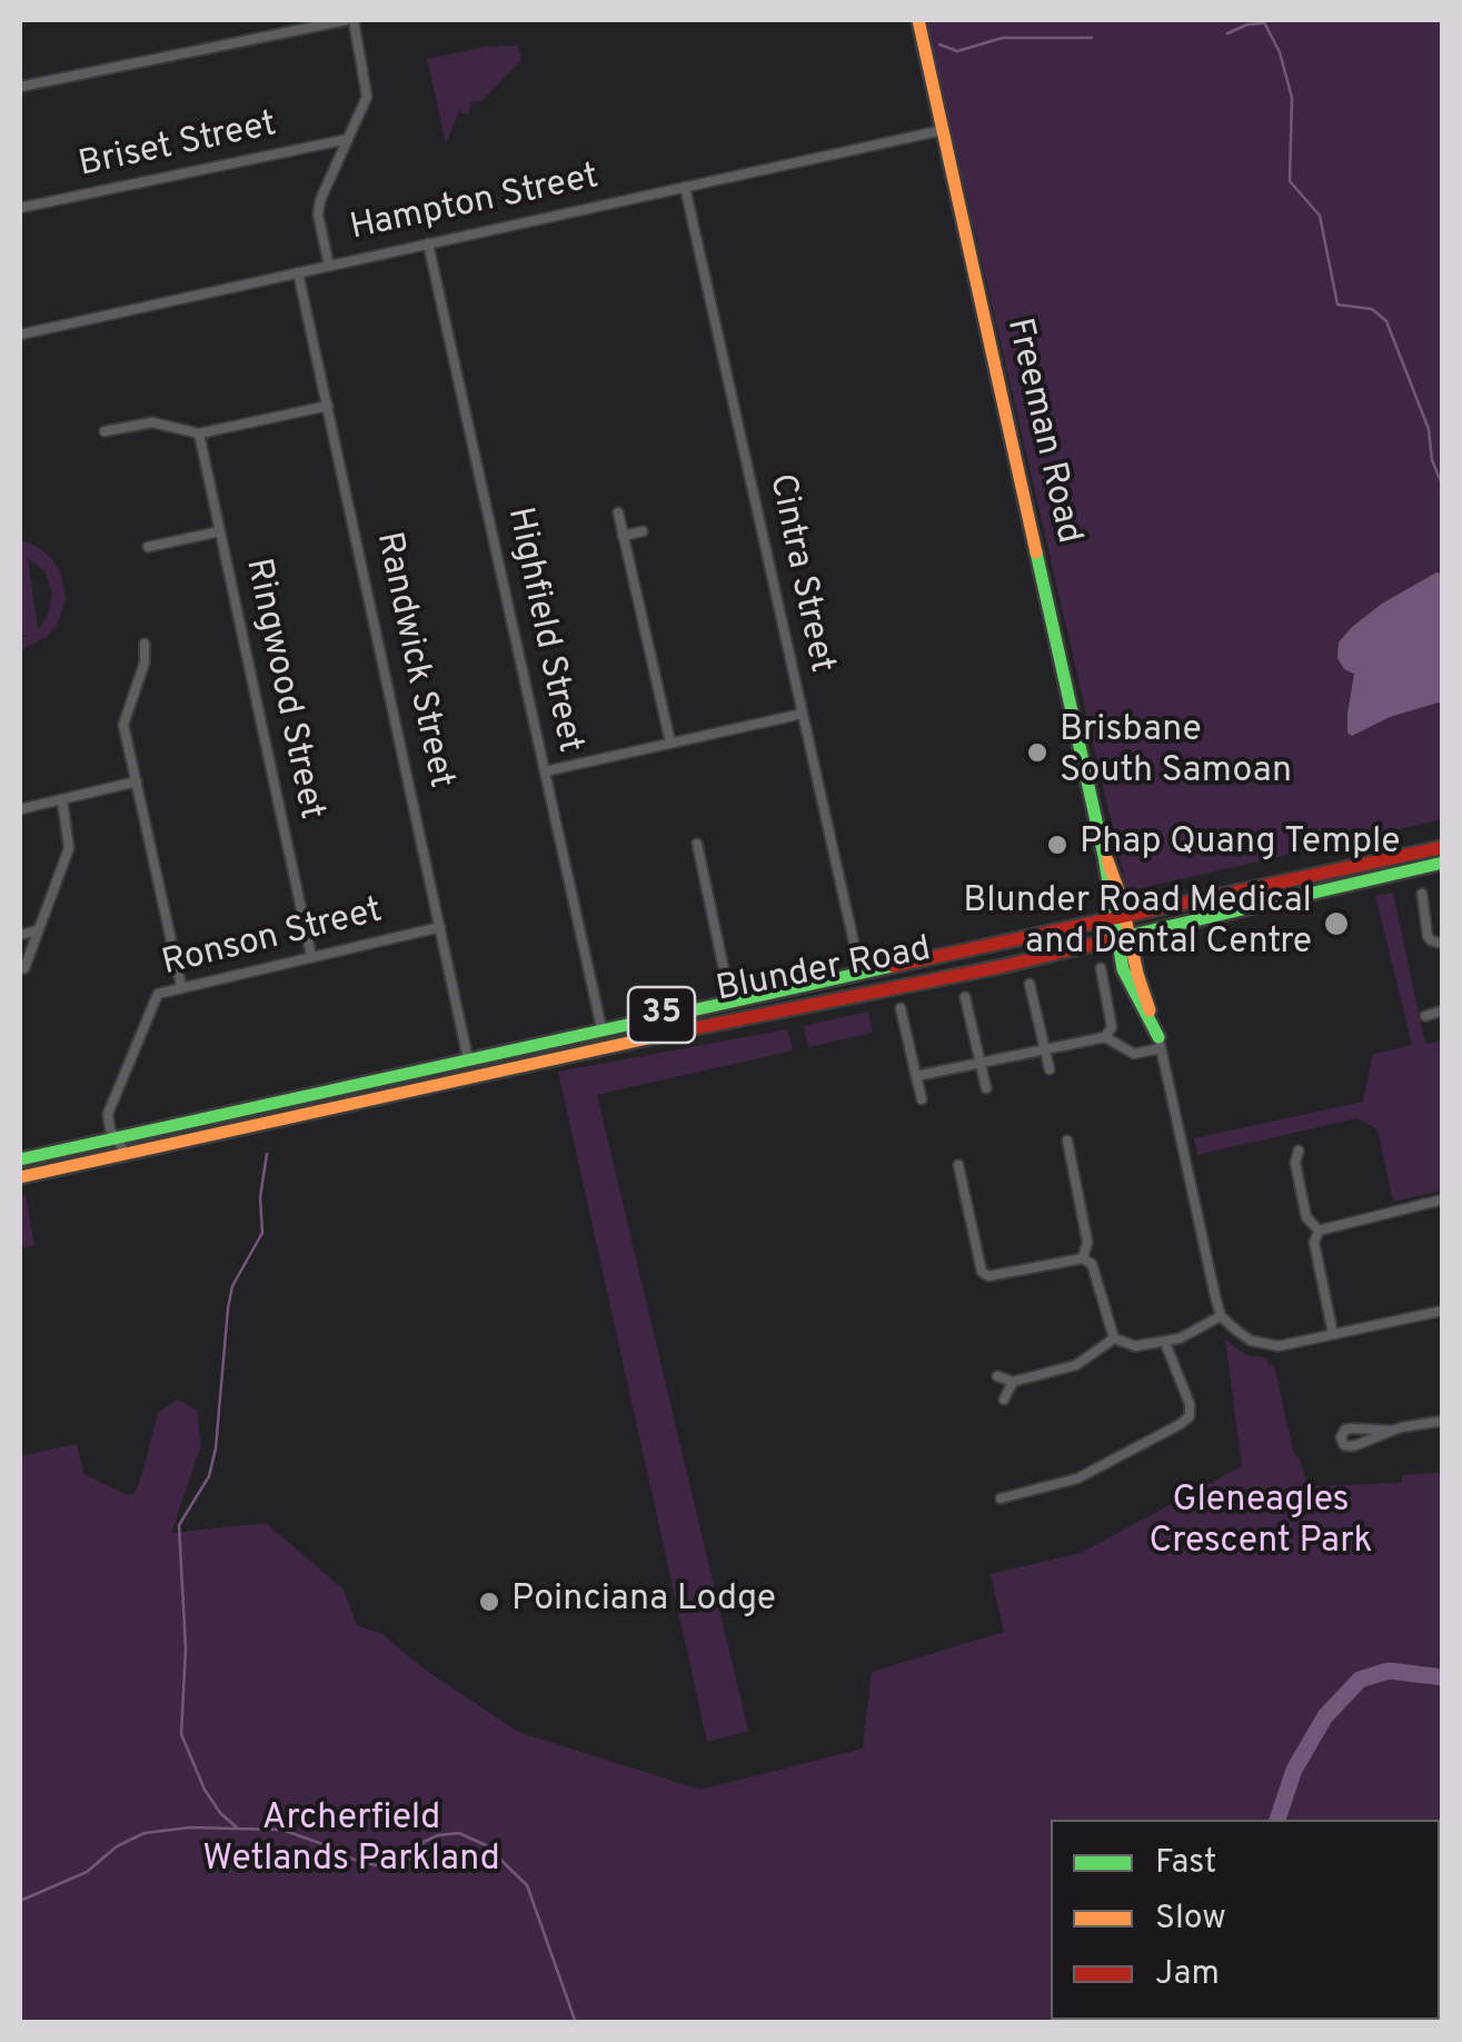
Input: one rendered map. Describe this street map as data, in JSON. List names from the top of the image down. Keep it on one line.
{"streets":{"main road":["Freeman Road","Blunder Road","35"],"street":["Briset Street","Hampton Street","Cintra Street","Highfield Street","Randwick Street","Ringwood Street","Ronson Street"]},"crossings":[["Hampton Street","Freeman Road"],["Hampton Street","Cintra Street"],["Hampton Street","Highfield Street"],["Hampton Street","Randwick Street"],["Freeman Road","Blunder Road"],["Cintra Street","Blunder Road"],["Highfield Street","Blunder Road"],["Randwick Street","Ronson Street"],["Randwick Street","Blunder Road"],["Ringwood Street","Ronson Street"],["Ronson Street","Blunder Road"]],"parks":["Gleneagles Crescent Park","Archerfield Wetlands Parkland"],"places":["Brisbane South Samoan","Phap Quang Temple","Blunder Road Medical and Dental Centre","Poinciana Lodge"],"legend":["Fast","Slow","Jam"]}
